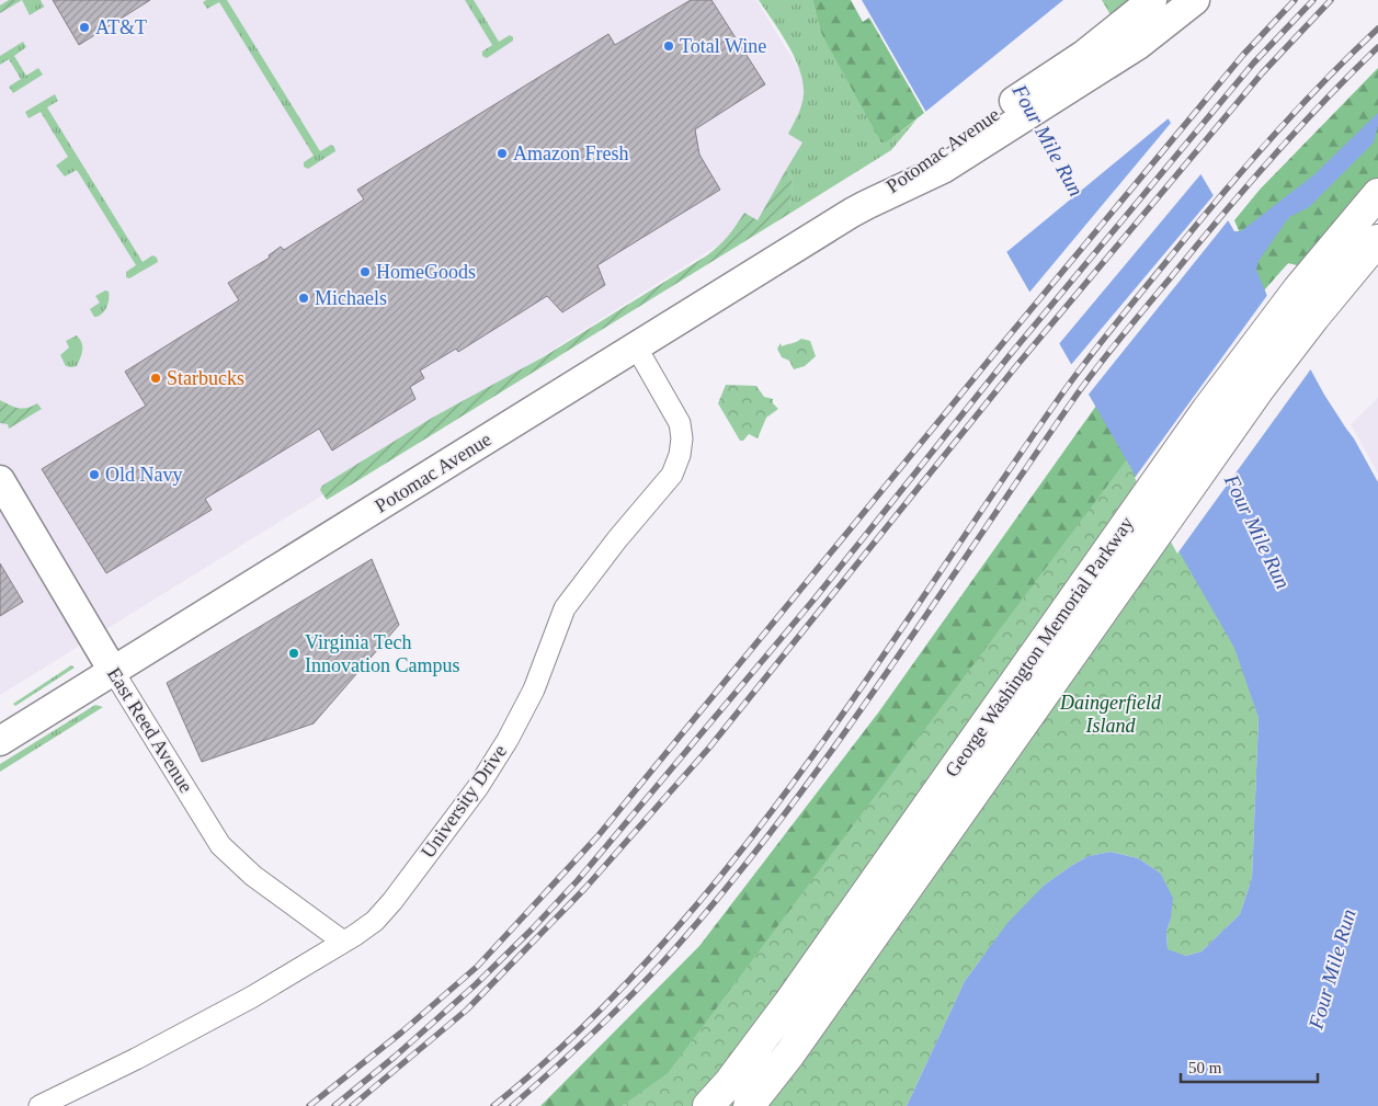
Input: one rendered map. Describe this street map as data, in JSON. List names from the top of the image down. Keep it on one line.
{"streets":{"highway":["George Washington Memorial Parkway"],"street":["Potomac Avenue","East Reed Avenue","University Drive"]},"crossings":[["Potomac Avenue","East Reed Avenue"],["Potomac Avenue","University Drive"],["East Reed Avenue","University Drive"]],"water":["Four Mile Run"],"parks":["Daingerfield Island"],"places":["AT&T","Total Wine","Amazon Fresh","HomeGoods","Michaels","Starbucks","Old Navy","Virginia Tech Innovation Campus"],"scale_bar":"50 m"}
